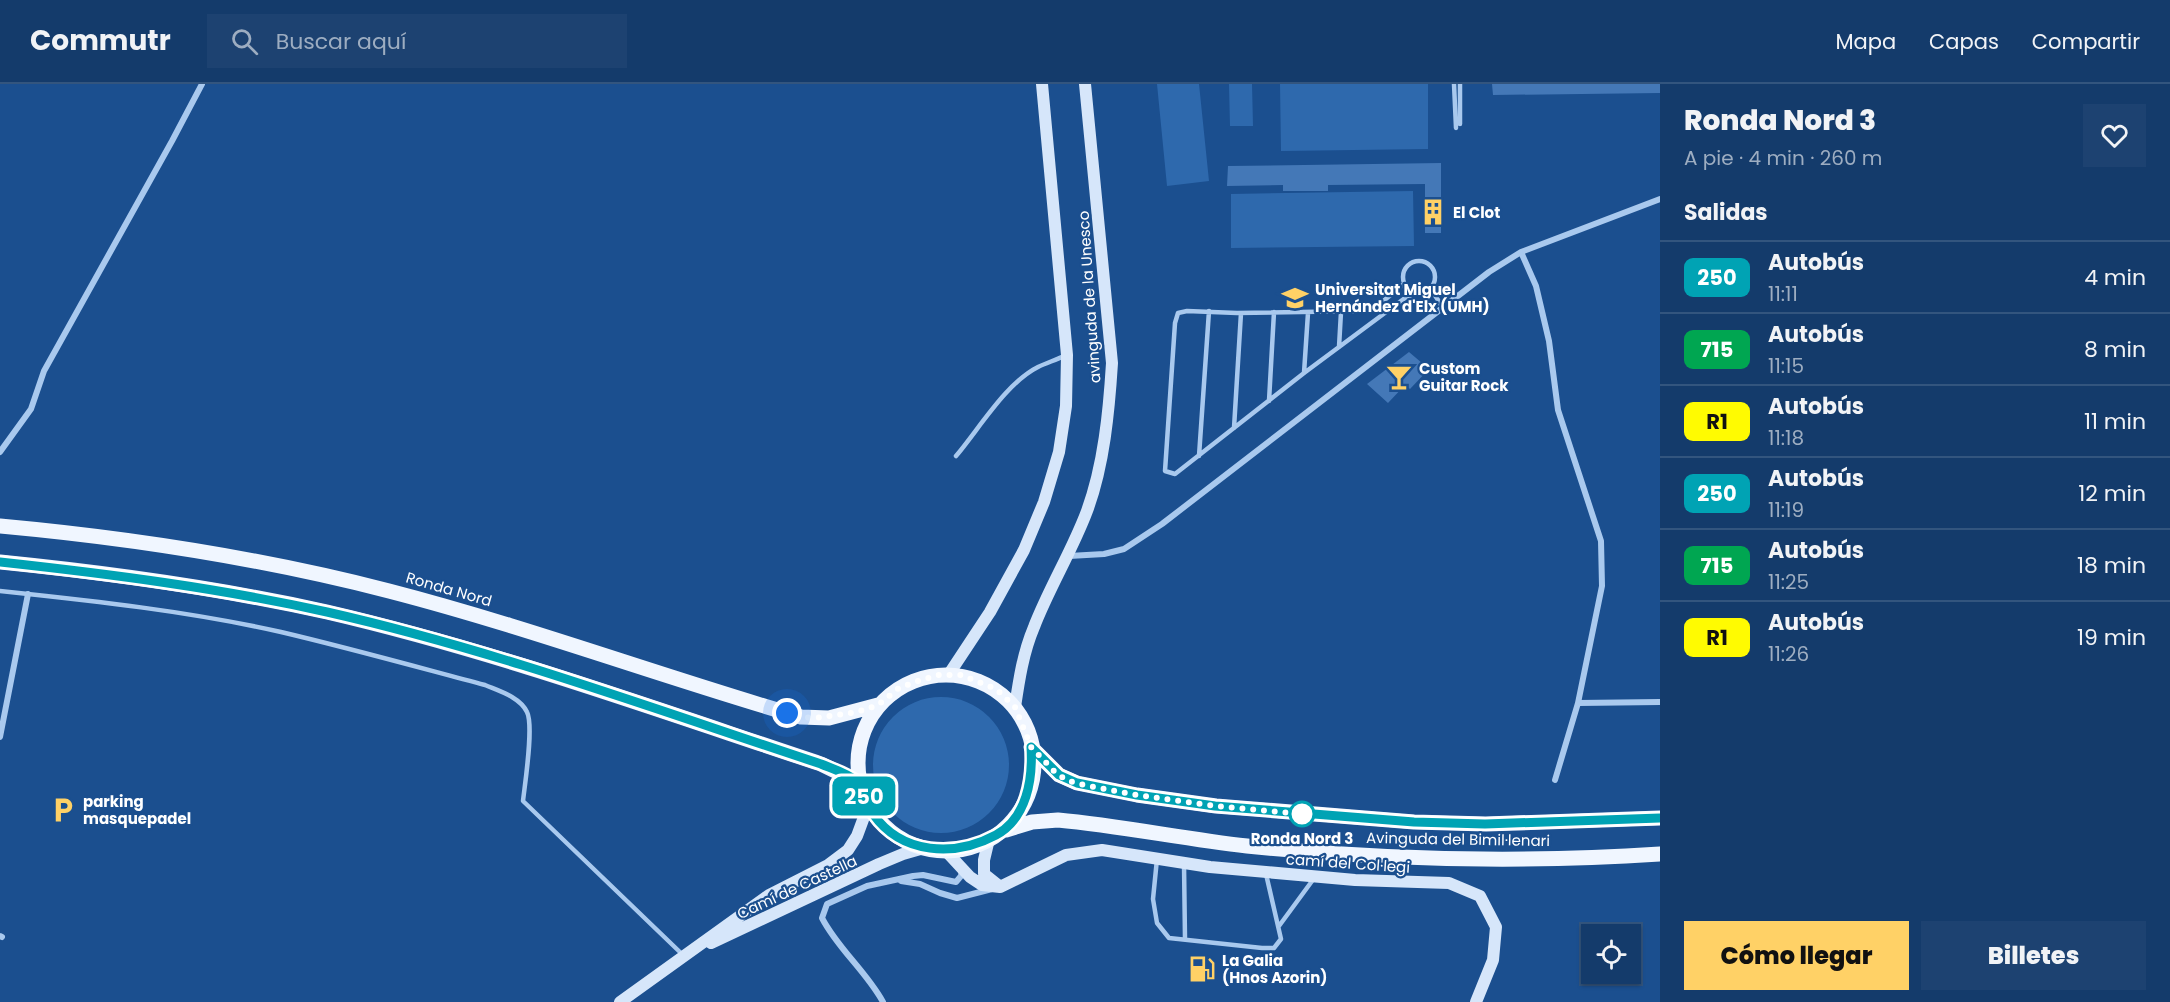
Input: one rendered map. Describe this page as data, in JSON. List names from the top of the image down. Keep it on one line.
{"streets":{"main road":["avinguda de la Unesco","Ronda Nord","Avinguda del Bimil·lenari","camí del Col·legi","Camí de Castella"]},"crossings":[["avinguda de la Unesco","Ronda Nord"],["avinguda de la Unesco","Avinguda del Bimil·lenari"],["avinguda de la Unesco","Camí de Castella"],["Ronda Nord","Avinguda del Bimil·lenari"],["Ronda Nord","Camí de Castella"],["Avinguda del Bimil·lenari","Camí de Castella"]],"places":{"building":["El Clot"],"school or university":["Universitat Miguel Hernández d'Elx (UMH)"],"bar":["Custom Guitar Rock"],"parking":["parking masquepadel"],"other":["Ronda Nord 3"],"fuel station":["La Galia (Hnos Azorin)"]},"lines":["bus line 250"],"page":{"header":"Commutr","search":"Buscar aquí","nav":["Mapa","Capas","Compartir"],"on_map":"250","heading":[["Ronda Nord 3","A pie · 4 min · 260 m"],"Salidas"],"list":[{"mark":"250","name":"Autobús","note":"11:11","value":"4 min"},{"mark":"715","name":"Autobús","note":"11:15","value":"8 min"},{"mark":"R1","name":"Autobús","note":"11:18","value":"11 min"},{"mark":"250","name":"Autobús","note":"11:19","value":"12 min"},{"mark":"715","name":"Autobús","note":"11:25","value":"18 min"},{"mark":"R1","name":"Autobús","note":"11:26","value":"19 min"}],"buttons":["Cómo llegar","Billetes"]}}
